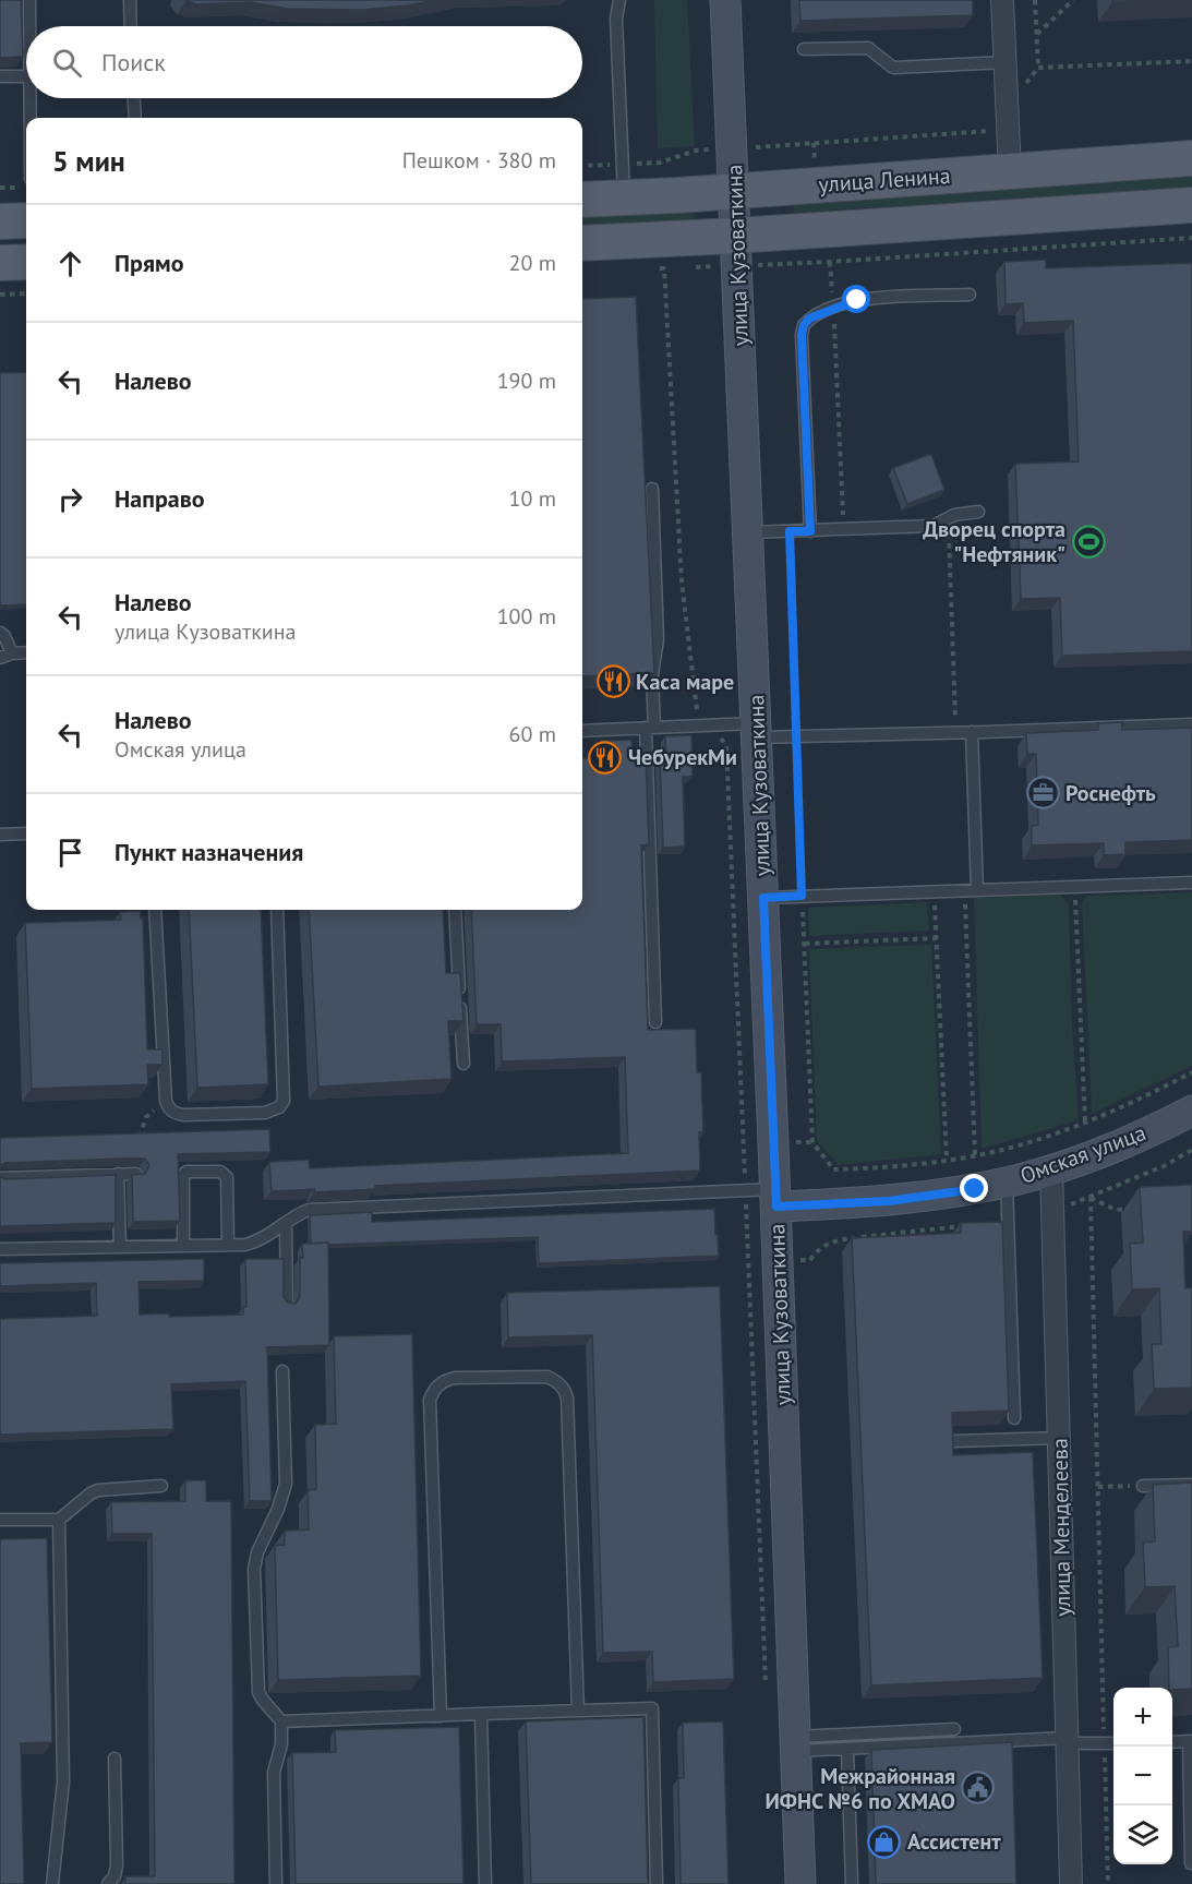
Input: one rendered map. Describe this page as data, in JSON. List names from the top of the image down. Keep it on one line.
{"streets":{"main road":["улица Ленина","улица Кузоваткина","Омская улица"],"street":["улица Менделеева"]},"crossings":[["улица Ленина","улица Кузоваткина"],["улица Кузоваткина","Омская улица"],["Омская улица","улица Менделеева"]],"places":{"sports":["Дворец спорта \"Нефтяник\""],"restaurant":["Каса маре","ЧебурекМи"],"office":["Роснефть"],"public building":["Межрайонная ИФНС №6 по ХМАО"],"shop":["Ассистент"]},"page":{"search":"Поиск","heading":["5 мин","Пешком · 380 m"],"list":[["Прямо","20 m"],["Налево","190 m"],["Направо","10 m"],["Налево","улица Кузоваткина","100 m"],["Налево","Омская улица","60 m"],"Пункт назначения"],"map_buttons":["+","−"]}}
